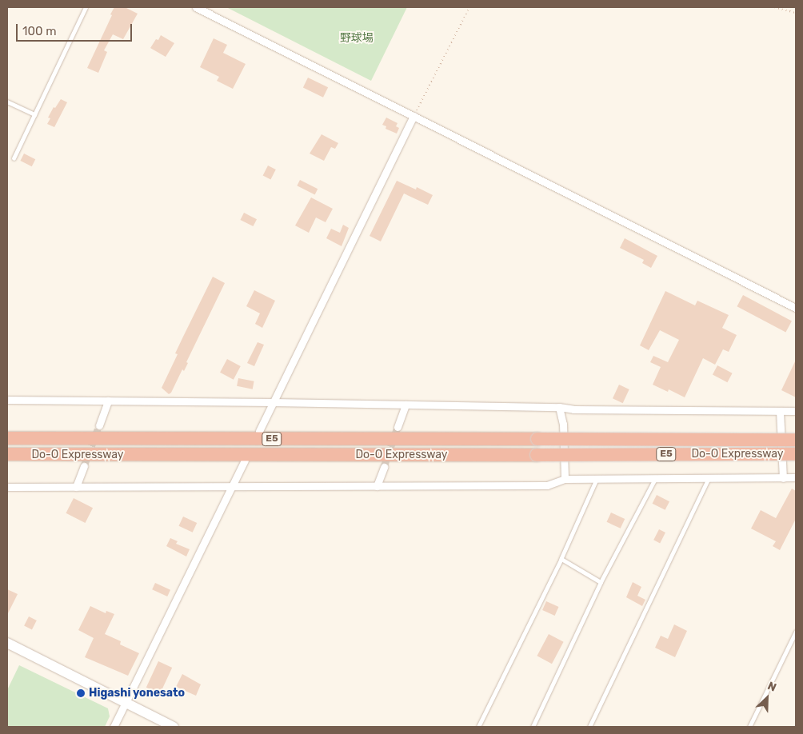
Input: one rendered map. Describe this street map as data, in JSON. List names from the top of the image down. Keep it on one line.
{"streets":{"highway":["E5","Do-O Expressway"]},"parks":["野球場"],"places":["Higashi yonesato"],"scale_bar":"100 m","north":"top right"}
